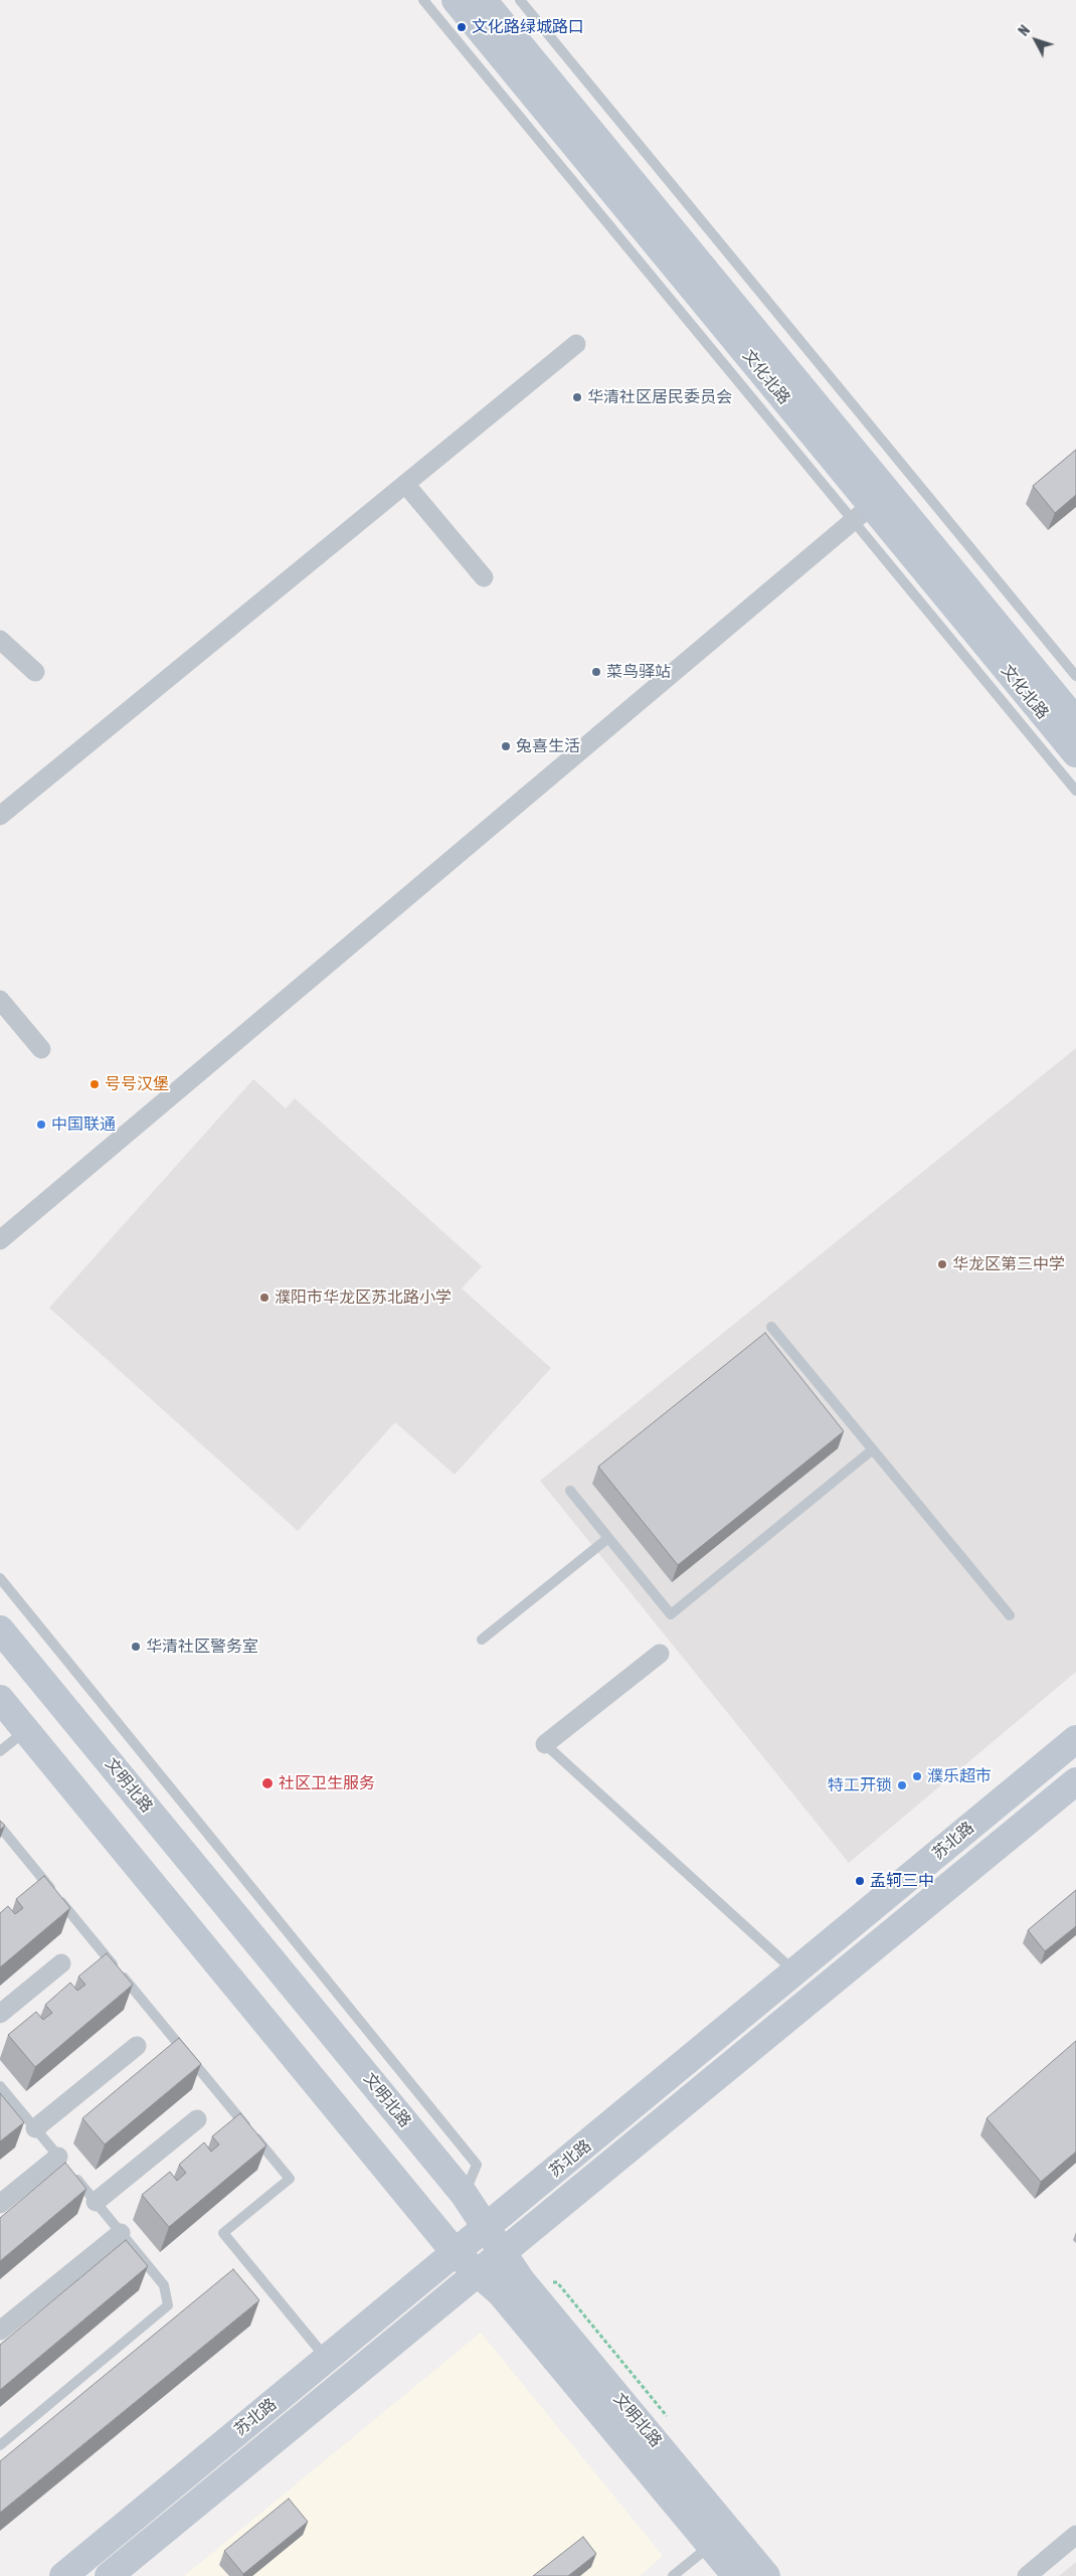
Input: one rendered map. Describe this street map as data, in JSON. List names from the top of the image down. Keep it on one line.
{"streets":{"street":["文化北路","文明北路","苏北路"]},"crossings":[["文明北路","苏北路"]],"places":["文化路绿城路口","华清社区居民委员会","菜鸟驿站","兔喜生活","号号汉堡","中国联通","华龙区第三中学","濮阳市华龙区苏北路小学","华清社区警务室","濮乐超市","社区卫生服务","特工开锁","孟轲三中"],"north":"top left"}
